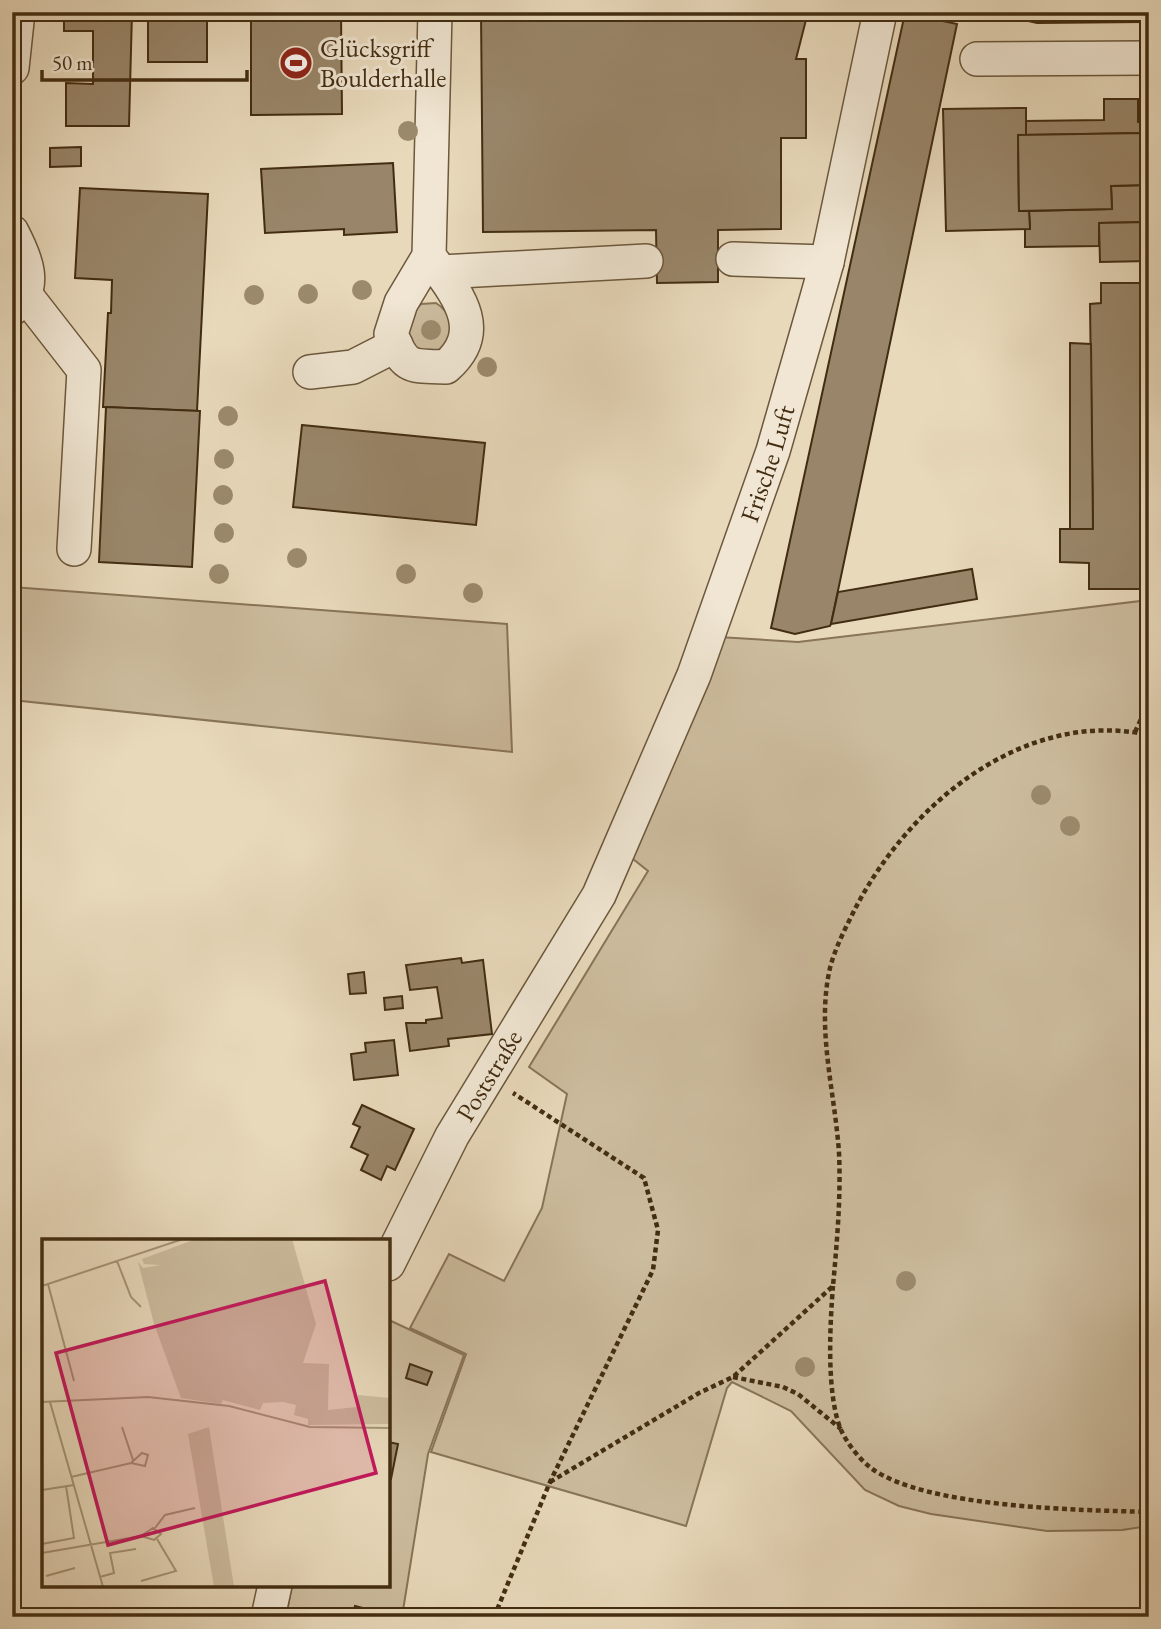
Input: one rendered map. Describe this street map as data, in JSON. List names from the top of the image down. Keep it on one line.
{"streets":{"street":["Frische Luft","Poststraße"]},"crossings":[["Frische Luft","Poststraße"]],"places":{"sports":["Glücksgriff Boulderhalle"]},"scale_bar":"50 m"}
